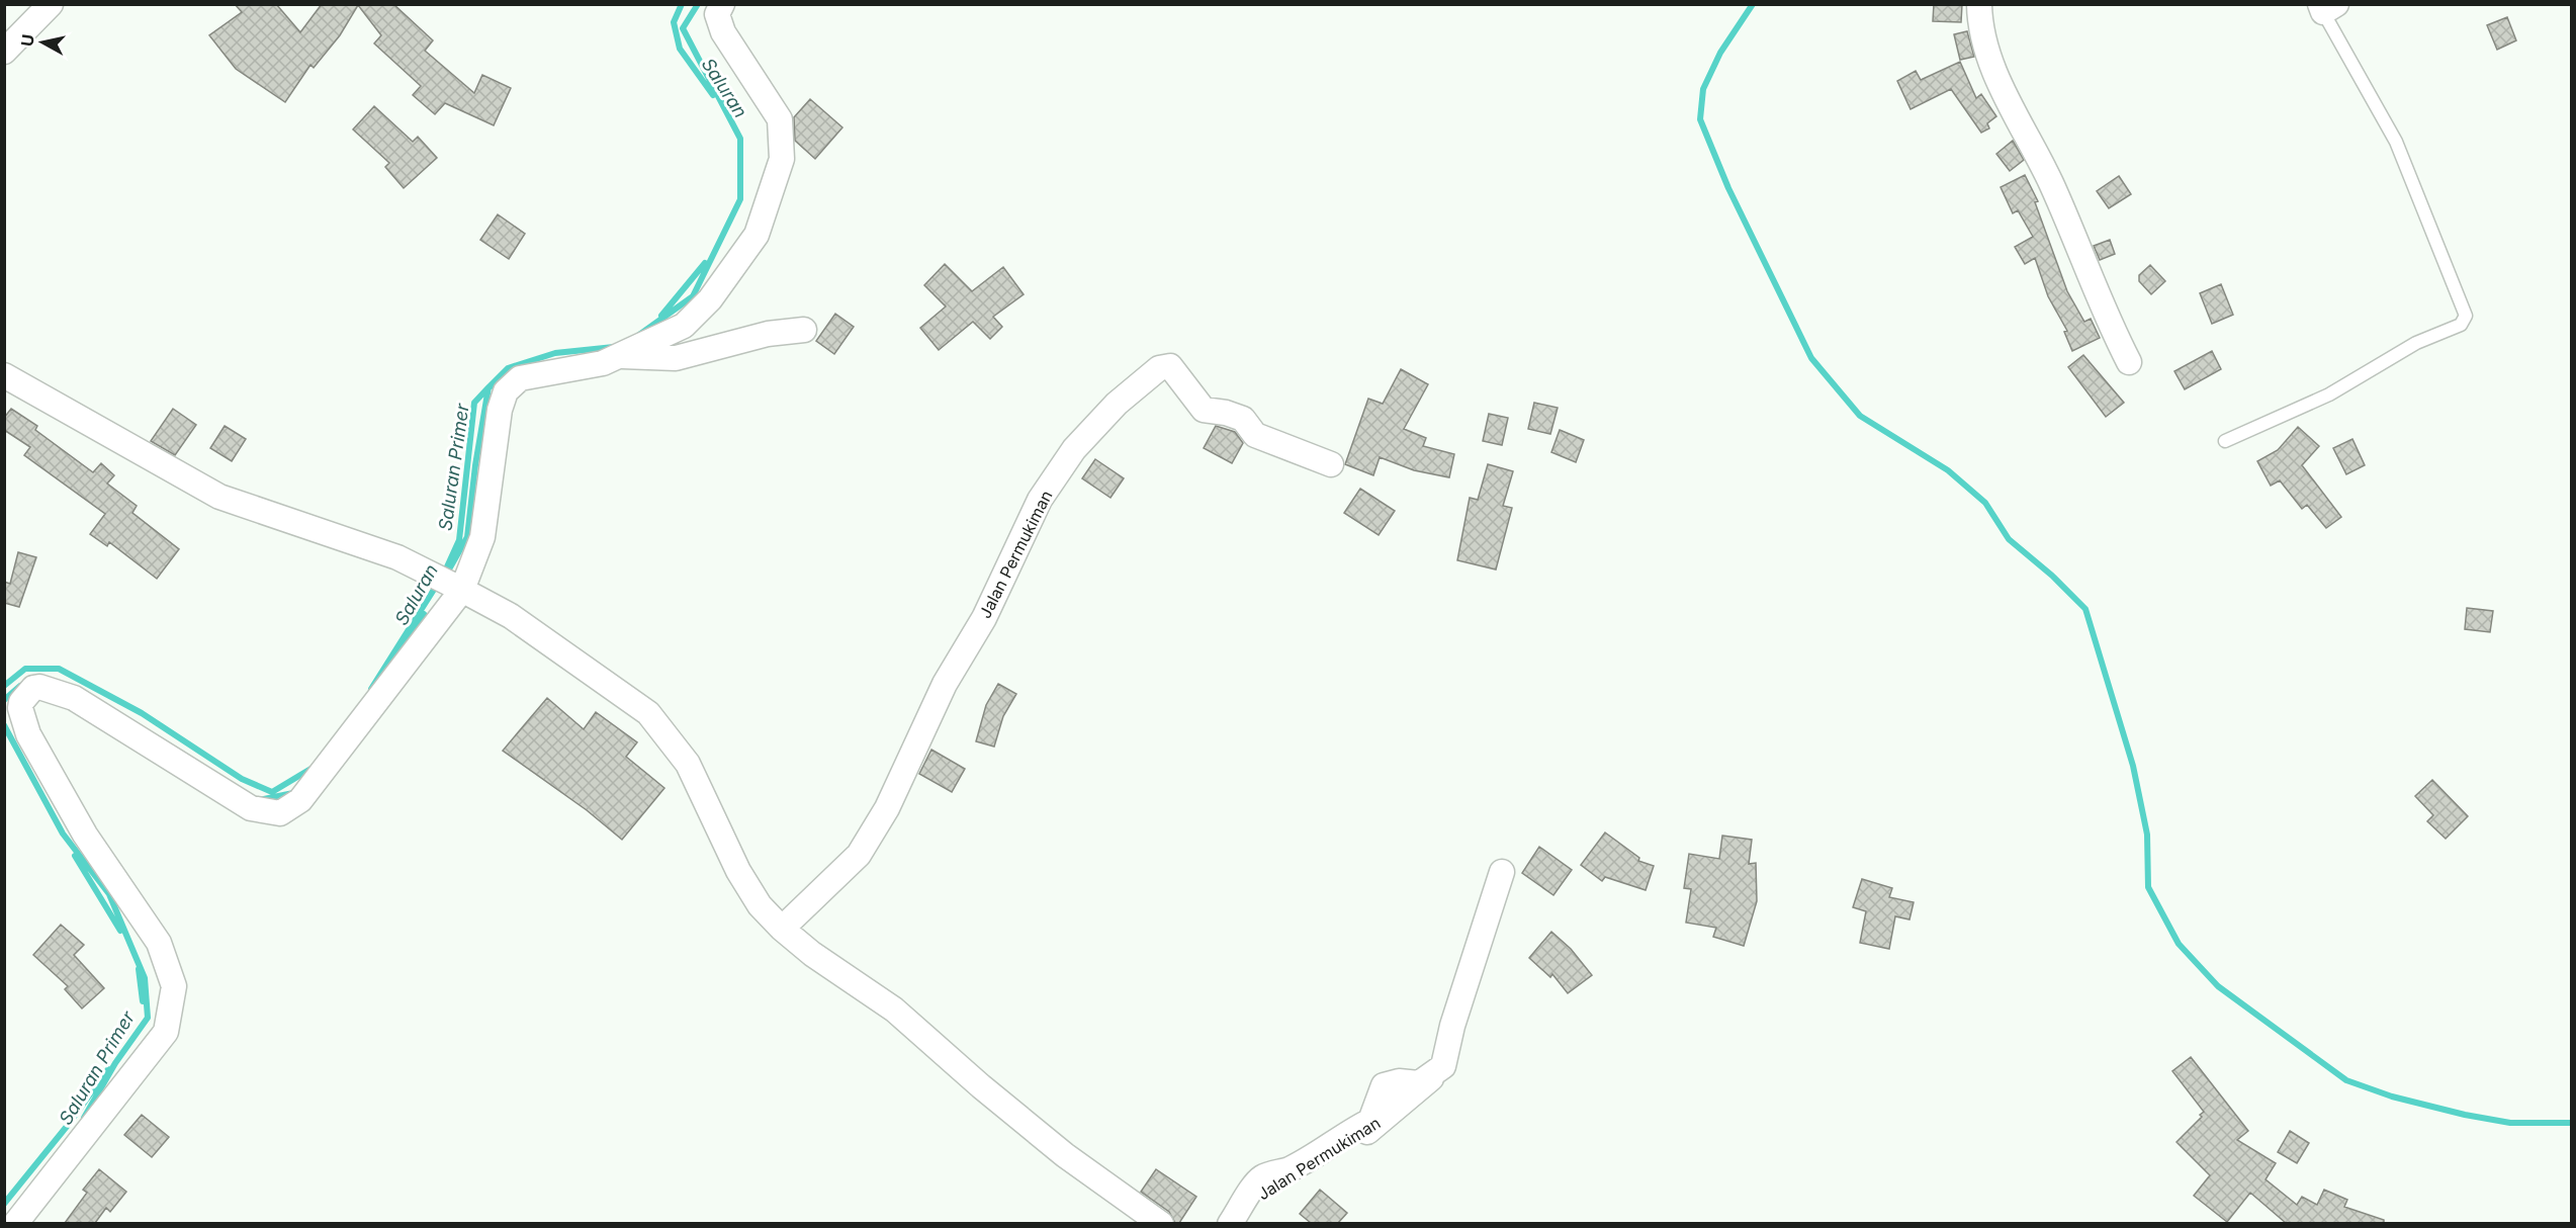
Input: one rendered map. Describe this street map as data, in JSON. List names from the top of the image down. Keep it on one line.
{"streets":{"street":["Jalan Permukiman"]},"water":["Saluran","Saluran Primer"],"north":"left"}
